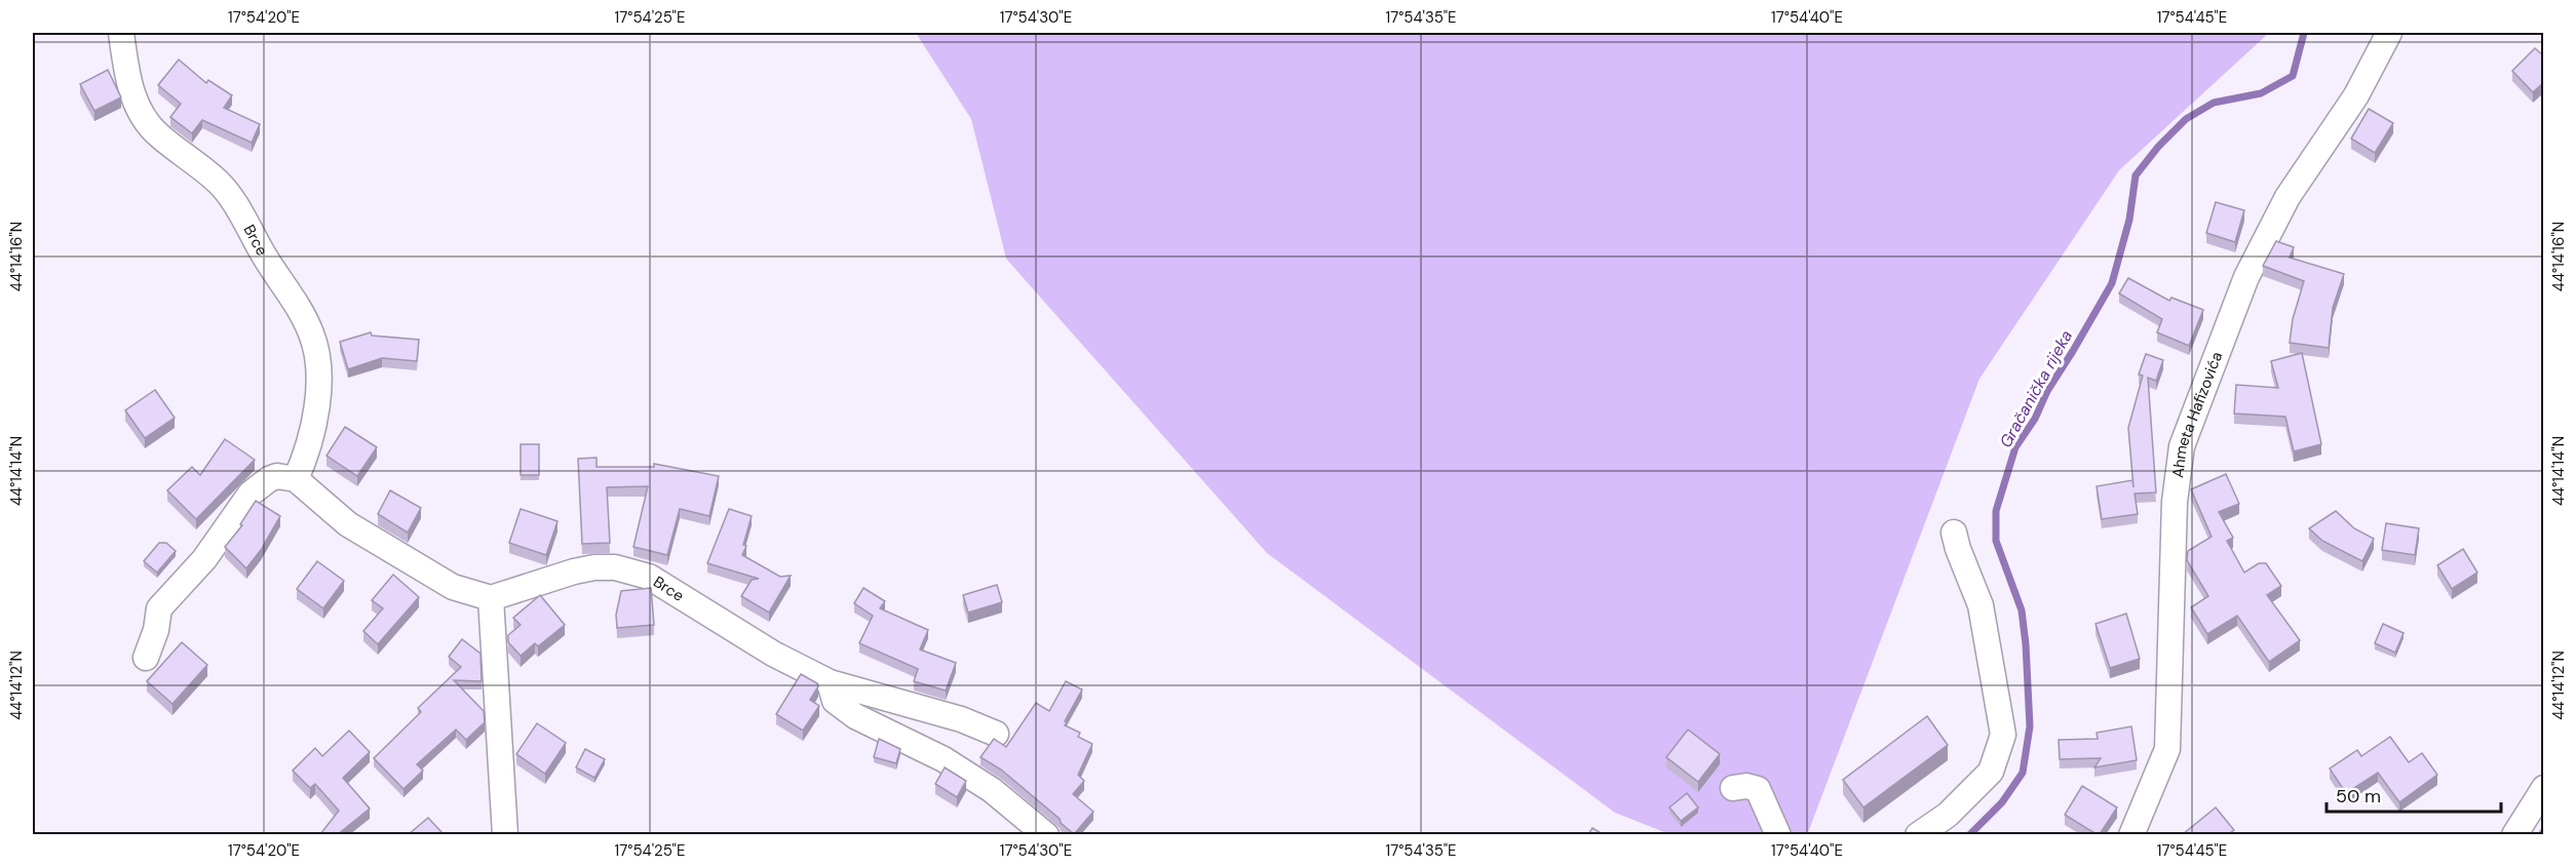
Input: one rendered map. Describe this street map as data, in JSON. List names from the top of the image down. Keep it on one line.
{"streets":{"street":["Brce","Ahmeta Hafizovića"]},"water":["Gračanička rijeka"],"scale_bar":"50 m","coordinates":["17°54'20\"E","17°54'25\"E","17°54'30\"E","17°54'35\"E","17°54'40\"E","17°54'45\"E","44°14'16\"N","44°14'14\"N","44°14'12\"N"]}
